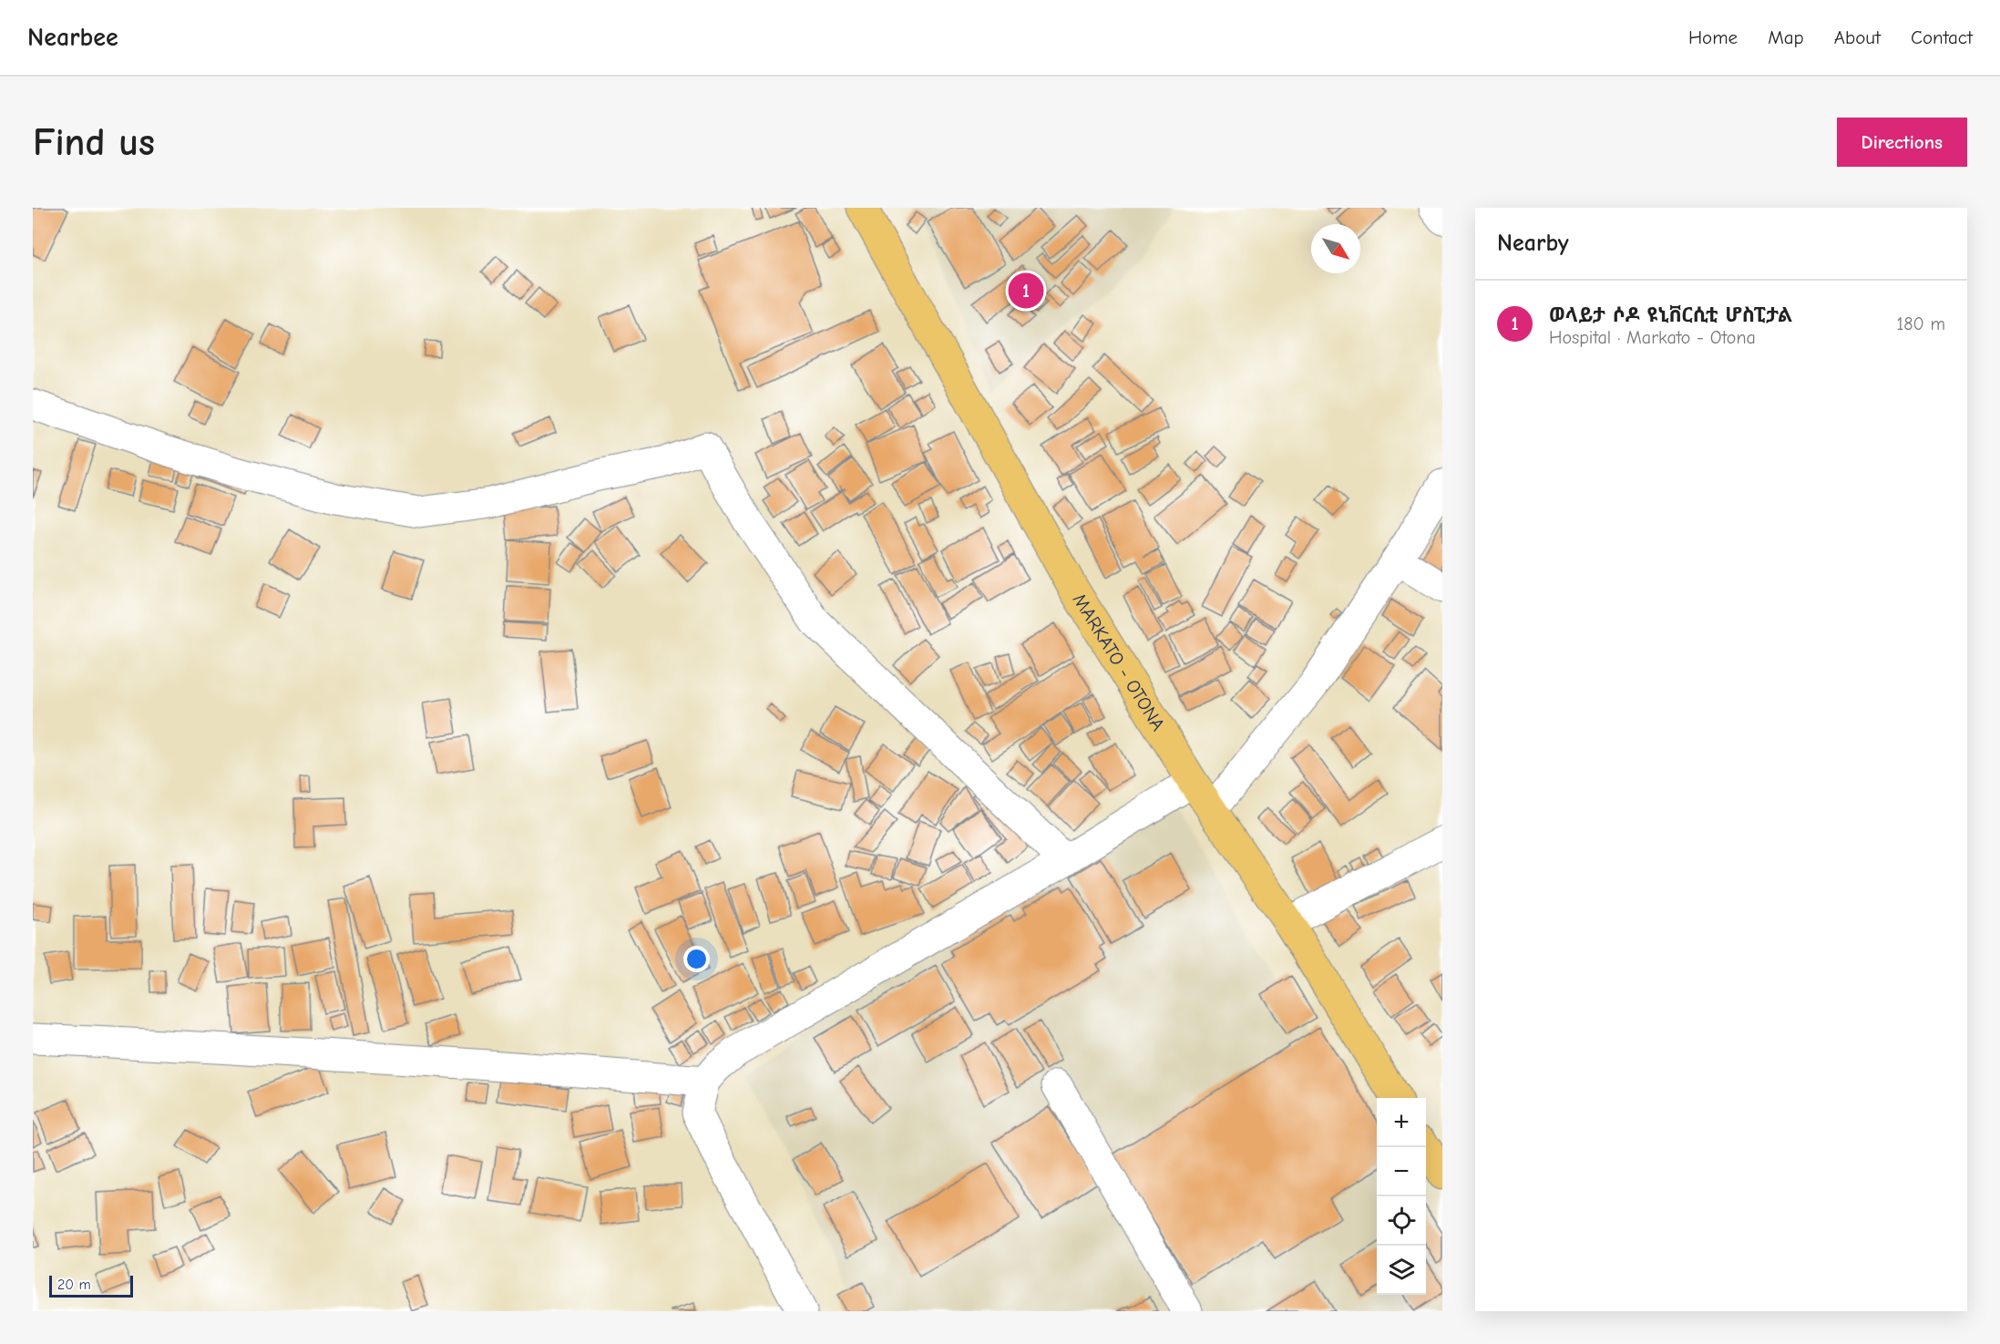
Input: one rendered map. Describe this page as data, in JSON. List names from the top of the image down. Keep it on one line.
{"streets":{"main road":["MARKATO - OTONA"]},"scale_bar":"20 m","north":"bottom right","page":{"header":"Nearbee","nav":["Home","Map","About","Contact"],"buttons":"Directions","title":"Find us","heading":"Nearby","pins":"1","list":[{"mark":"1","name":"ወላይታ ሶዶ ዩኒቨርሲቲ ሆስፒታል","note":"Hospital · Markato - Otona","value":"180 m"}],"map_buttons":["+","−"],"scale":"20 m"}}
